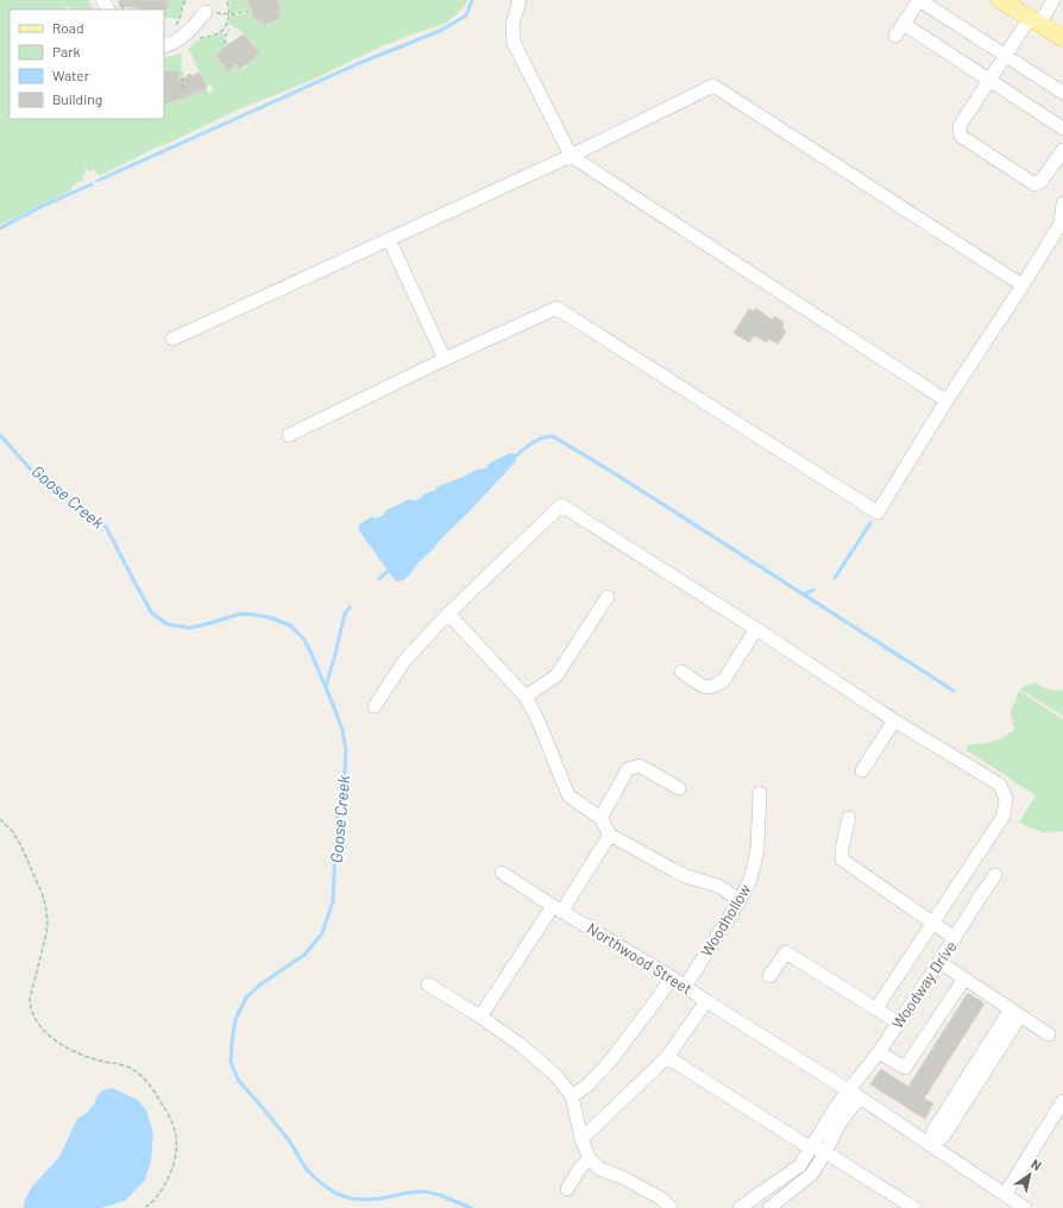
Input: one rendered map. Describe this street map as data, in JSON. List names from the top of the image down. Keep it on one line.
{"streets":{"street":["Woodhollow","Northwood Street","Woodway Drive"]},"crossings":[["Woodhollow","Northwood Street"],["Northwood Street","Woodway Drive"]],"water":["Goose Creek"],"legend":["Road","Park","Water","Building"],"north":"top right"}
